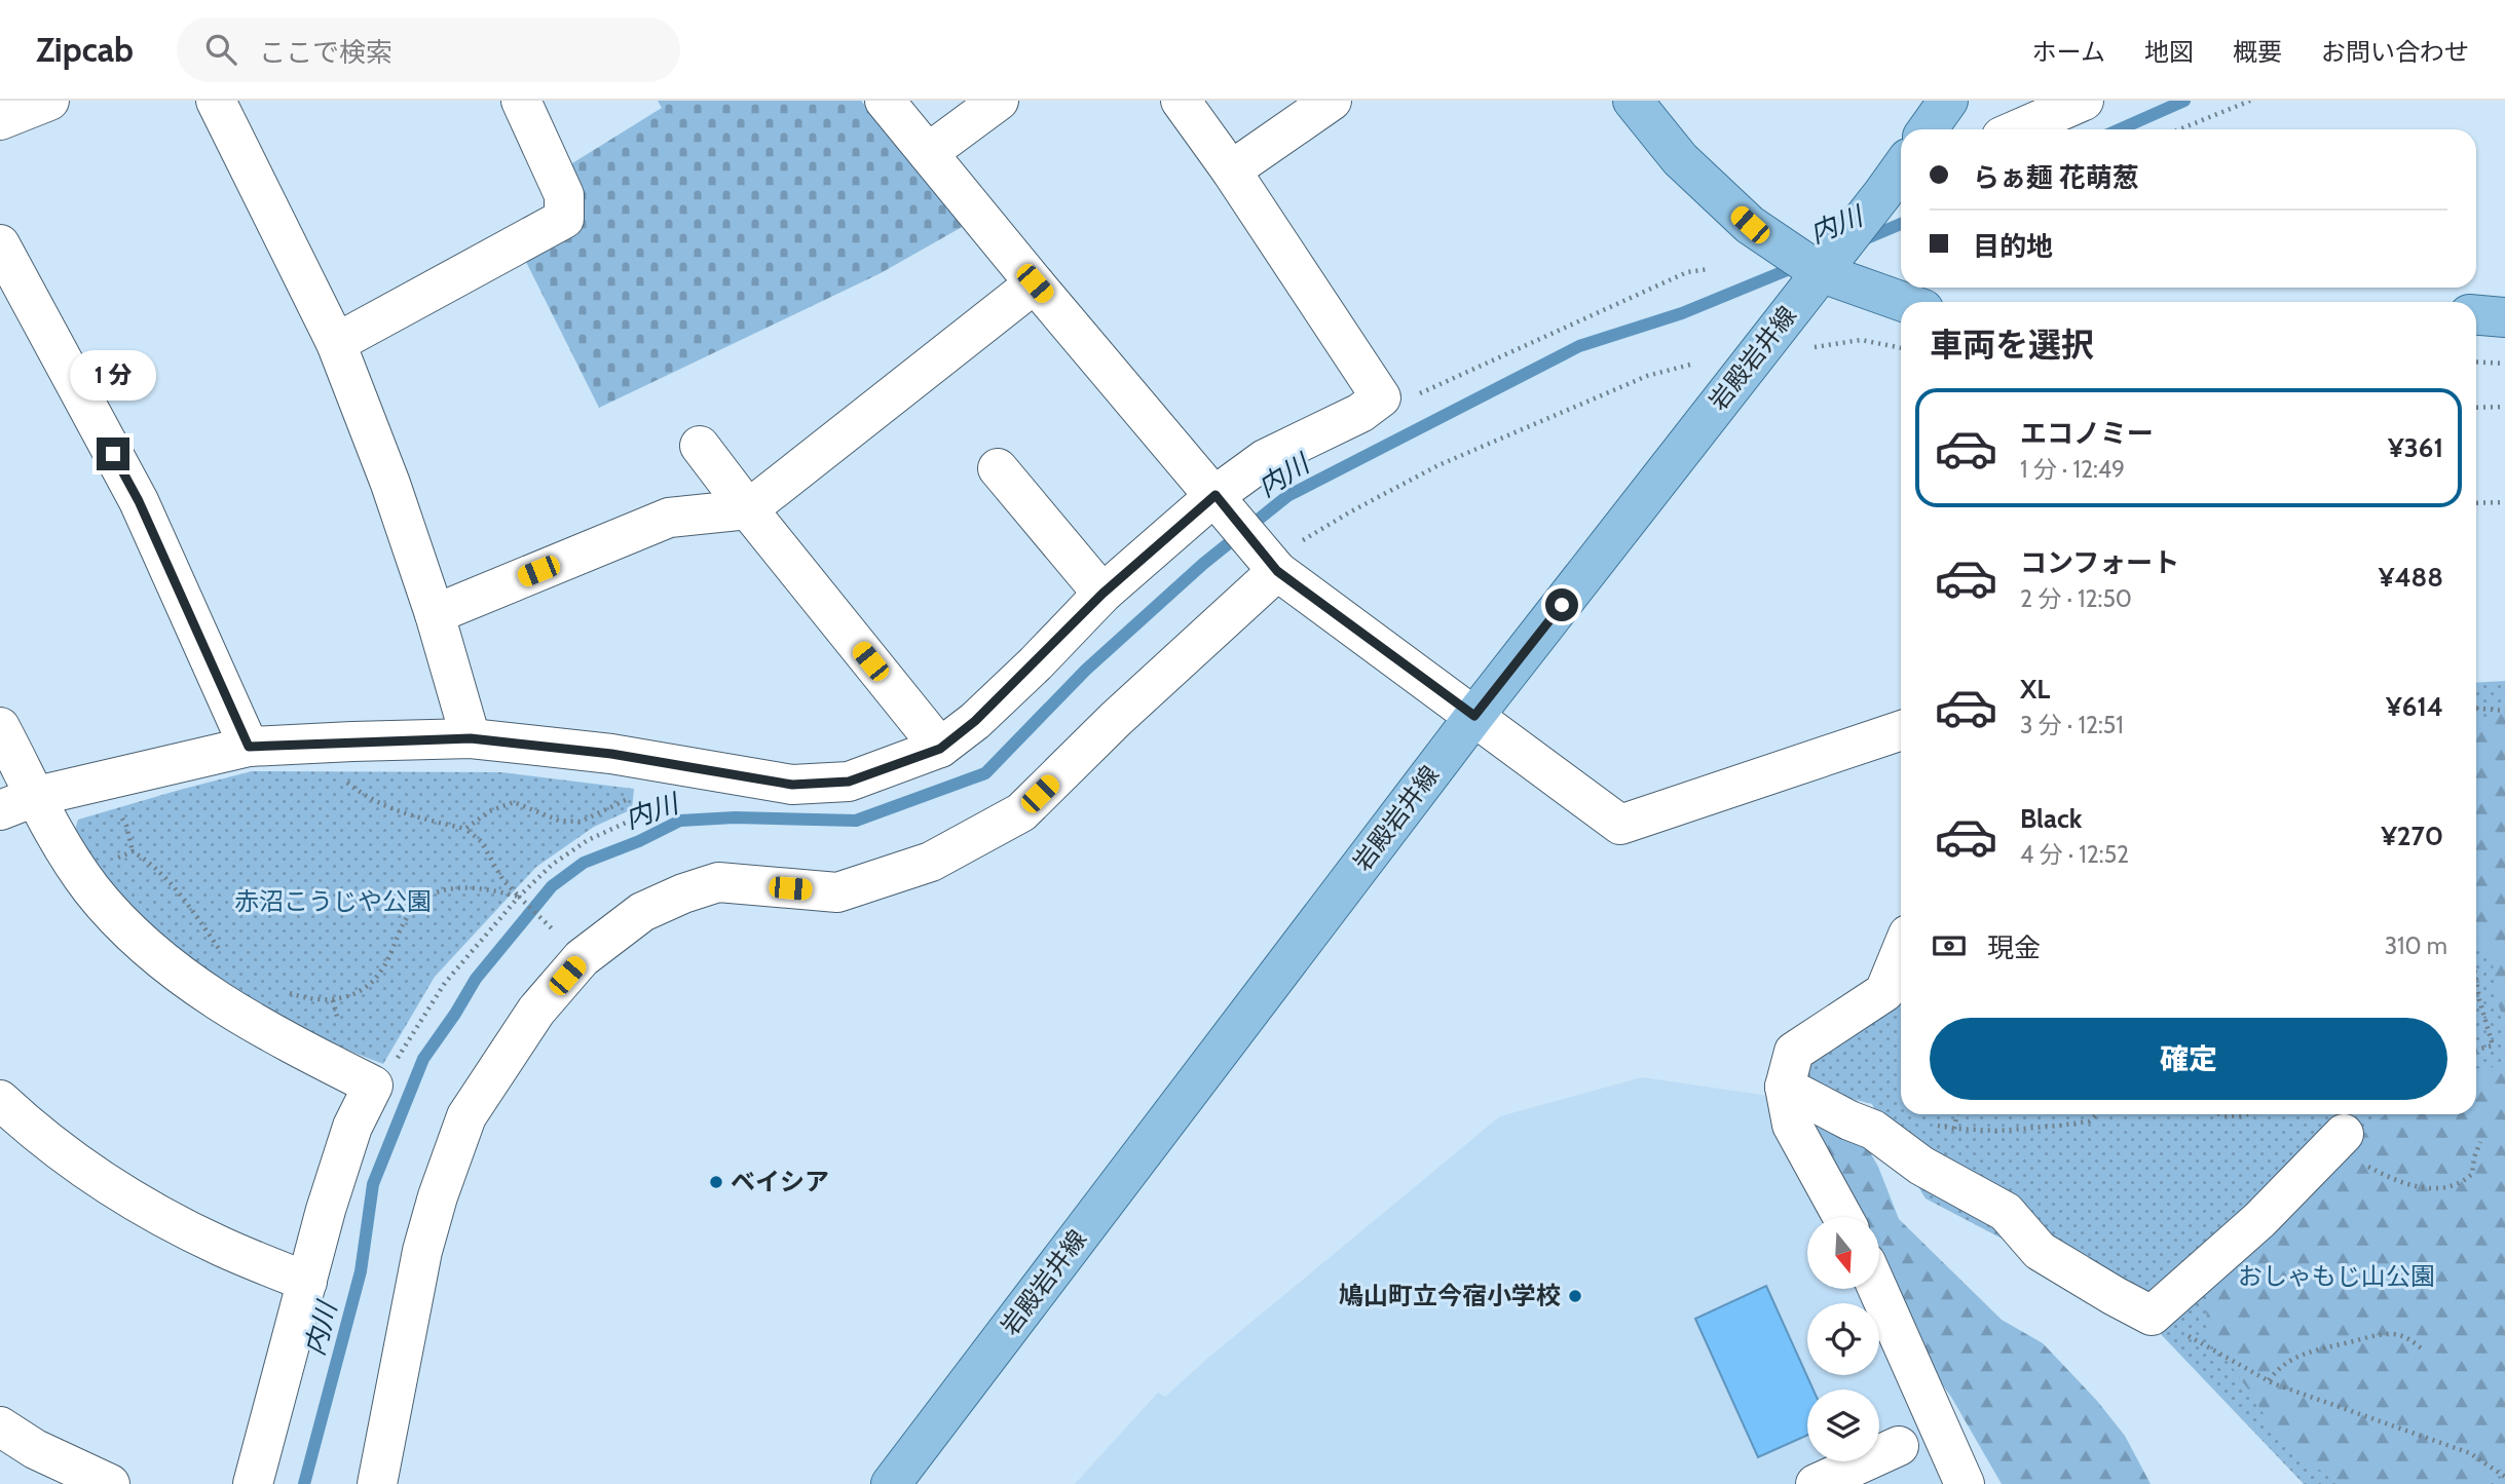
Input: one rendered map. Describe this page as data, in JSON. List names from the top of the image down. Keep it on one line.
{"streets":{"main road":["岩殿岩井線"]},"water":["内川"],"parks":["赤沼こうじや公園","おしゃもじ山公園"],"places":["ベイシア","鳩山町立今宿小学校"],"north":"bottom","page":{"header":"Zipcab","search":"ここで検索","nav":["ホーム","地図","概要","お問い合わせ"],"banner":["らぁ麺 花萌葱","目的地"],"heading":"車両を選択","bubble":"1 分","list":[{"name":"エコノミー","note":"1 分 · 12:49","value":"¥361"},{"name":"コンフォート","note":"2 分 · 12:50","value":"¥488"},{"name":"XL","note":"3 分 · 12:51","value":"¥614"},{"name":"Black","note":"4 分 · 12:52","value":"¥270"}],"pay":["現金","310 m"],"buttons":"確定"}}
